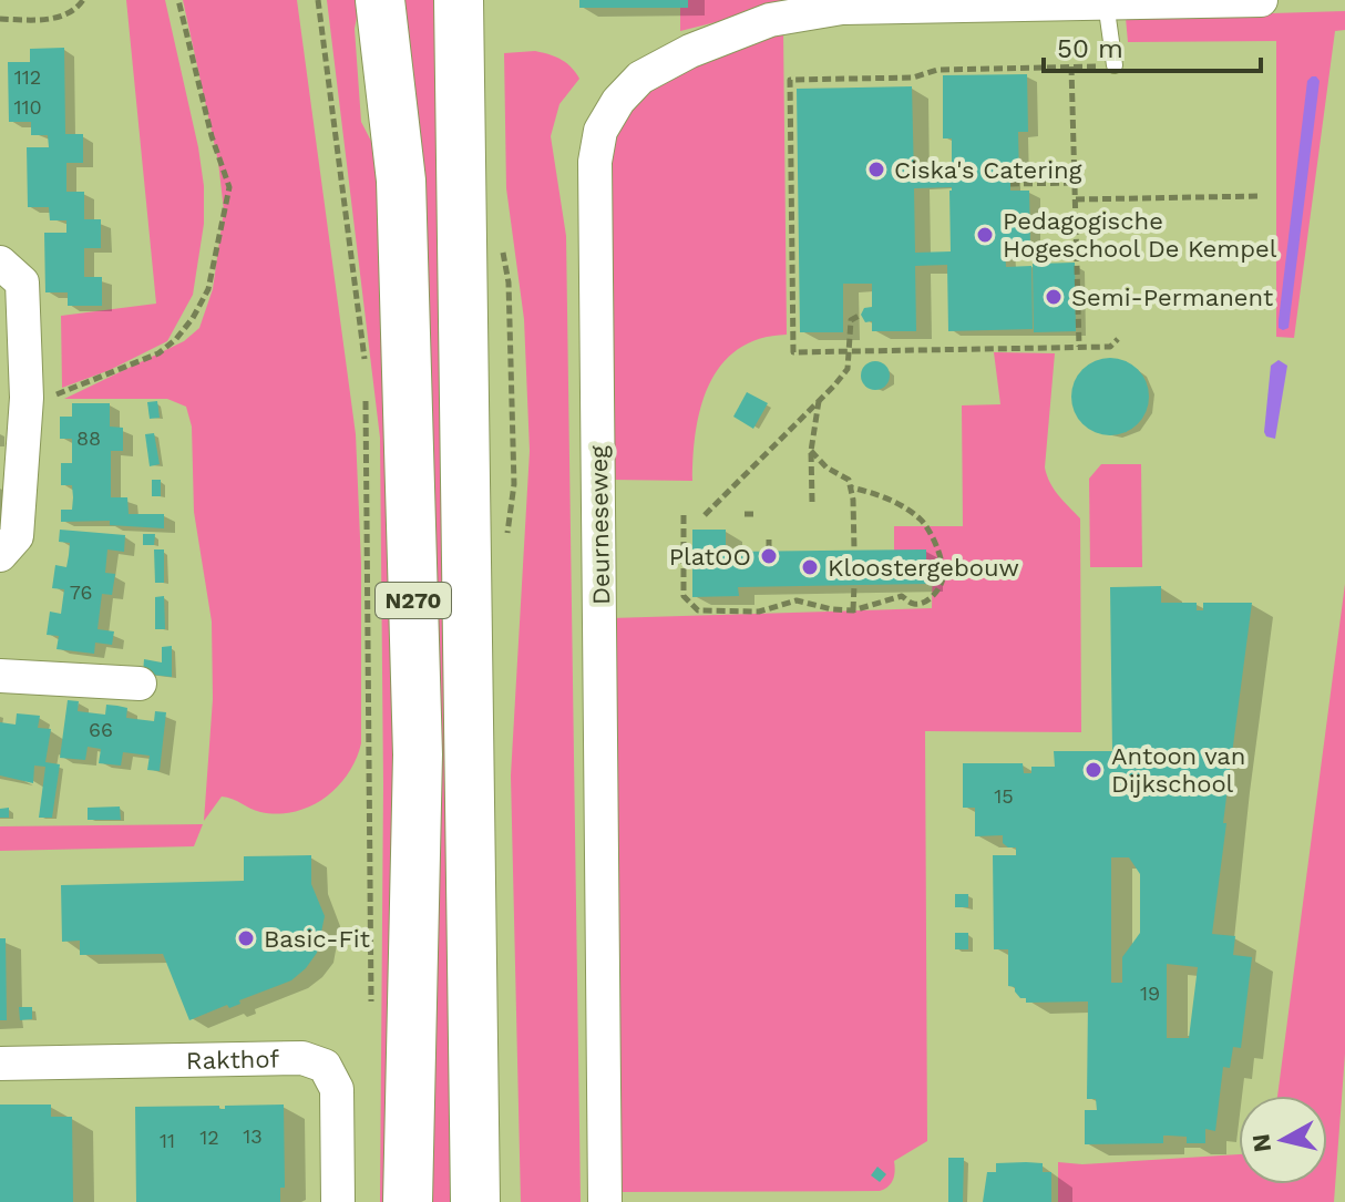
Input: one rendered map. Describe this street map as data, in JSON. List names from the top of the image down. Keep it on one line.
{"streets":{"main road":["N270"],"street":["Deurneseweg","Rakthof"]},"places":["Ciska's Catering","Pedagogische Hogeschool De Kempel","Semi-Permanent","PlatOO","Kloostergebouw","Antoon van Dijkschool","Basic-Fit"],"house_numbers":["112","110","88","76","66","15","19","13","12","11"],"scale_bar":"50 m","north":"left"}
